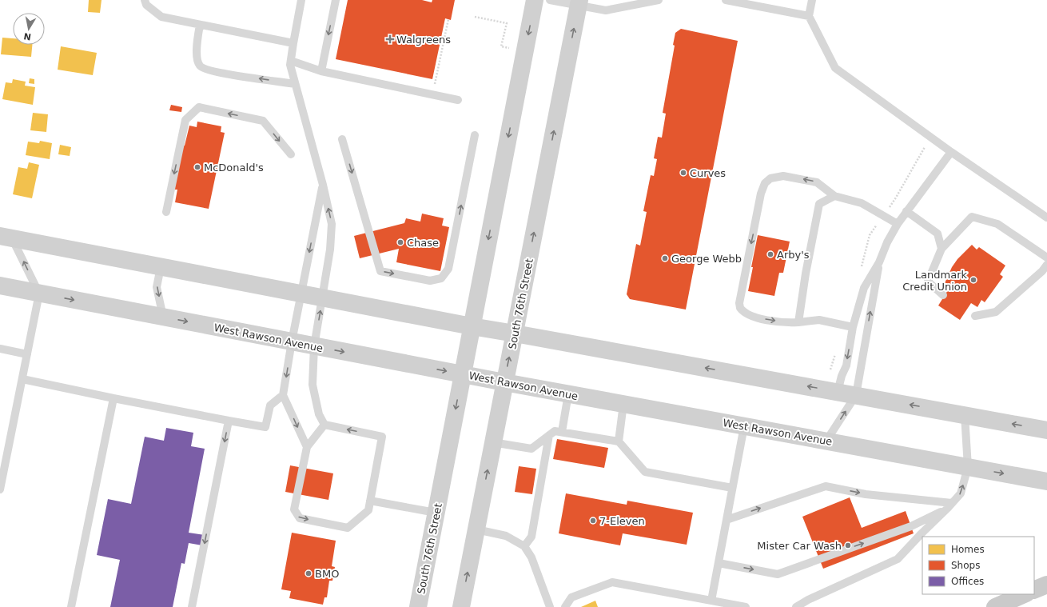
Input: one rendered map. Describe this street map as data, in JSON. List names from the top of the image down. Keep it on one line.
{"streets":{"main road":["South 76th Street","West Rawson Avenue"]},"crossings":[["South 76th Street","West Rawson Avenue"]],"places":{"health":["Walgreens"],"other":["McDonald's","Curves","Chase","Arby's","George Webb","Landmark Credit Union","7-Eleven","Mister Car Wash","BMO"]},"legend":["Homes","Shops","Offices"],"north":"bottom"}
